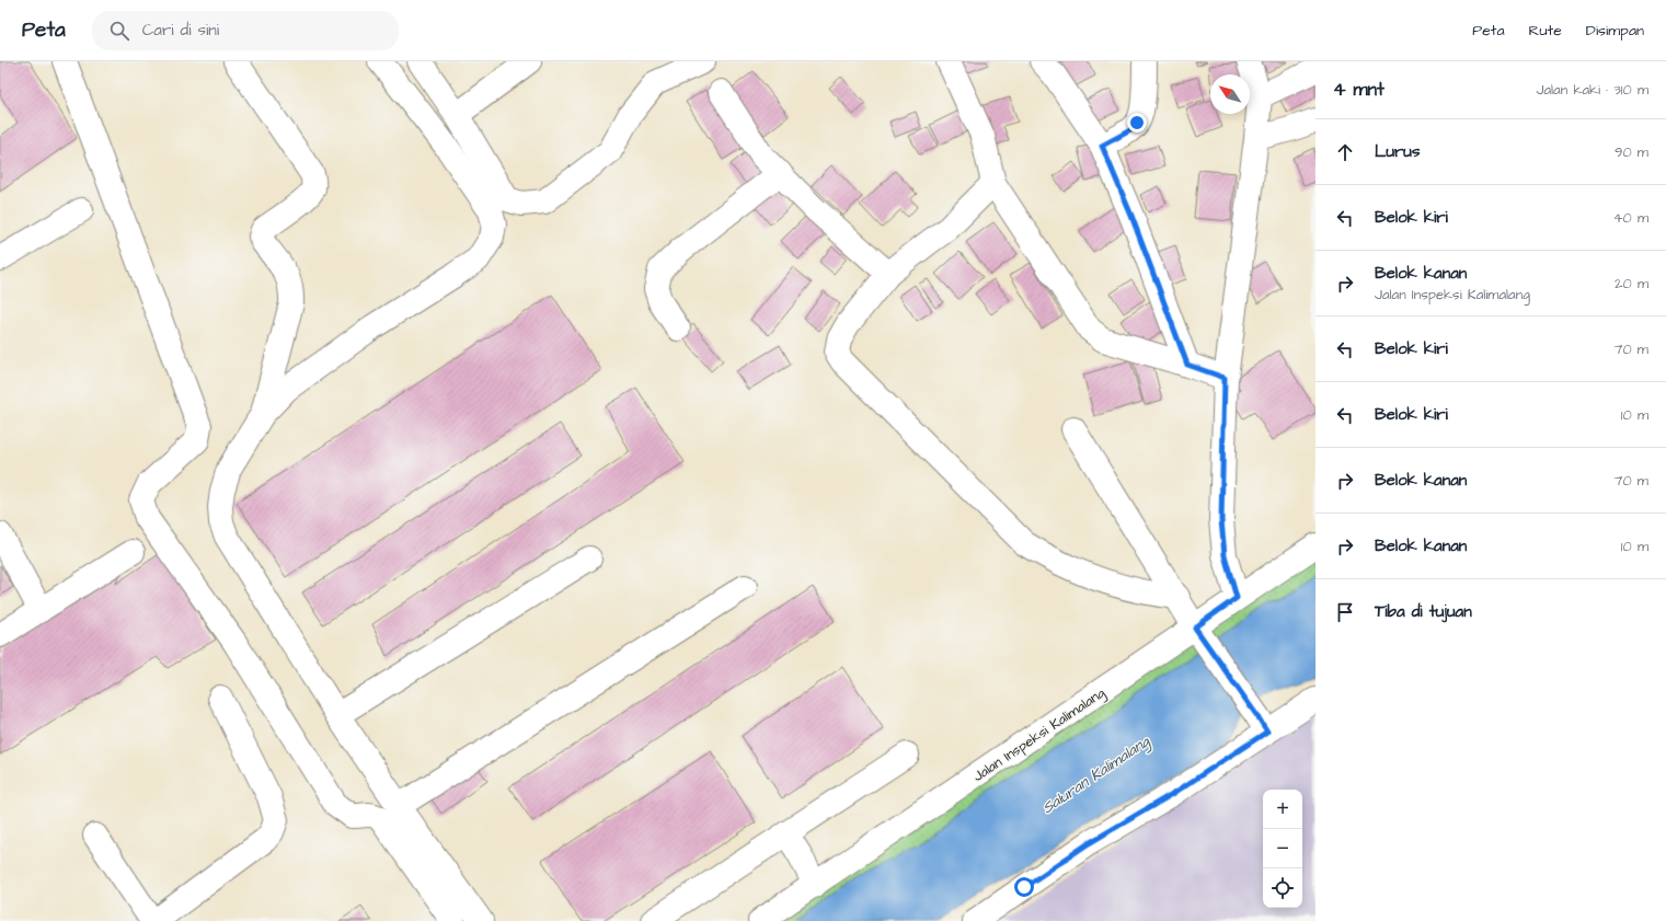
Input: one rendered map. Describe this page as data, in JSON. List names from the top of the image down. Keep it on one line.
{"streets":{"street":["Jalan Inspeksi Kalimalang"]},"water":["Saluran Kalimalang"],"north":"top left","page":{"header":"Peta","search":"Cari di sini","nav":["Peta","Rute","Disimpan"],"heading":["4 mnt","Jalan kaki · 310 m"],"list":[["Lurus","90 m"],["Belok kiri","40 m"],["Belok kanan","Jalan Inspeksi Kalimalang","20 m"],["Belok kiri","70 m"],["Belok kiri","10 m"],["Belok kanan","70 m"],["Belok kanan","10 m"],"Tiba di tujuan"],"map_buttons":["+","−"]}}
